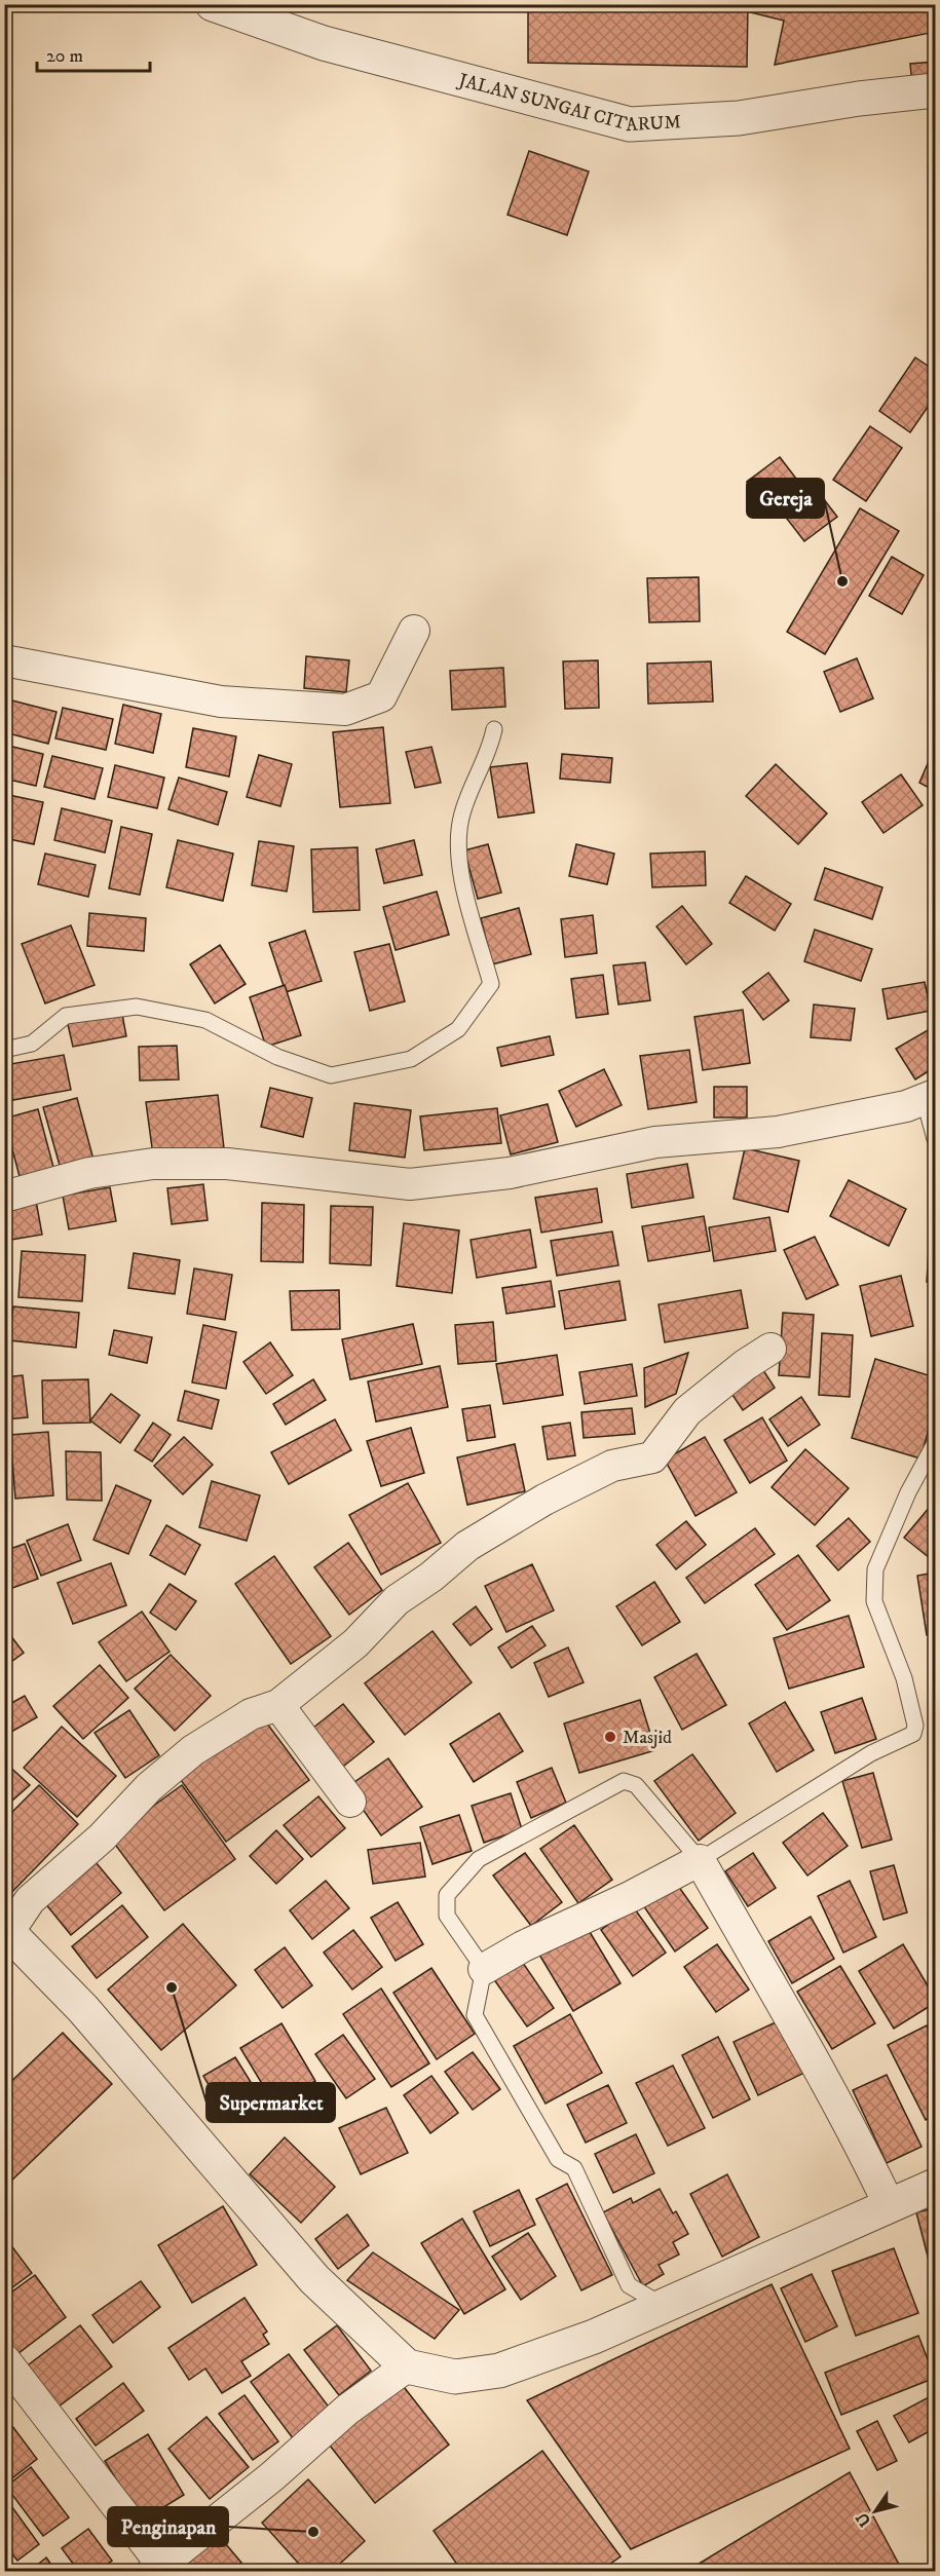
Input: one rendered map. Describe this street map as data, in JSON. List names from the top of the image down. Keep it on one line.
{"streets":{"street":["JALAN SUNGAI CITARUM"]},"places":["Gereja","Masjid","Supermarket","Penginapan"],"scale_bar":"20 m","north":"bottom left"}
